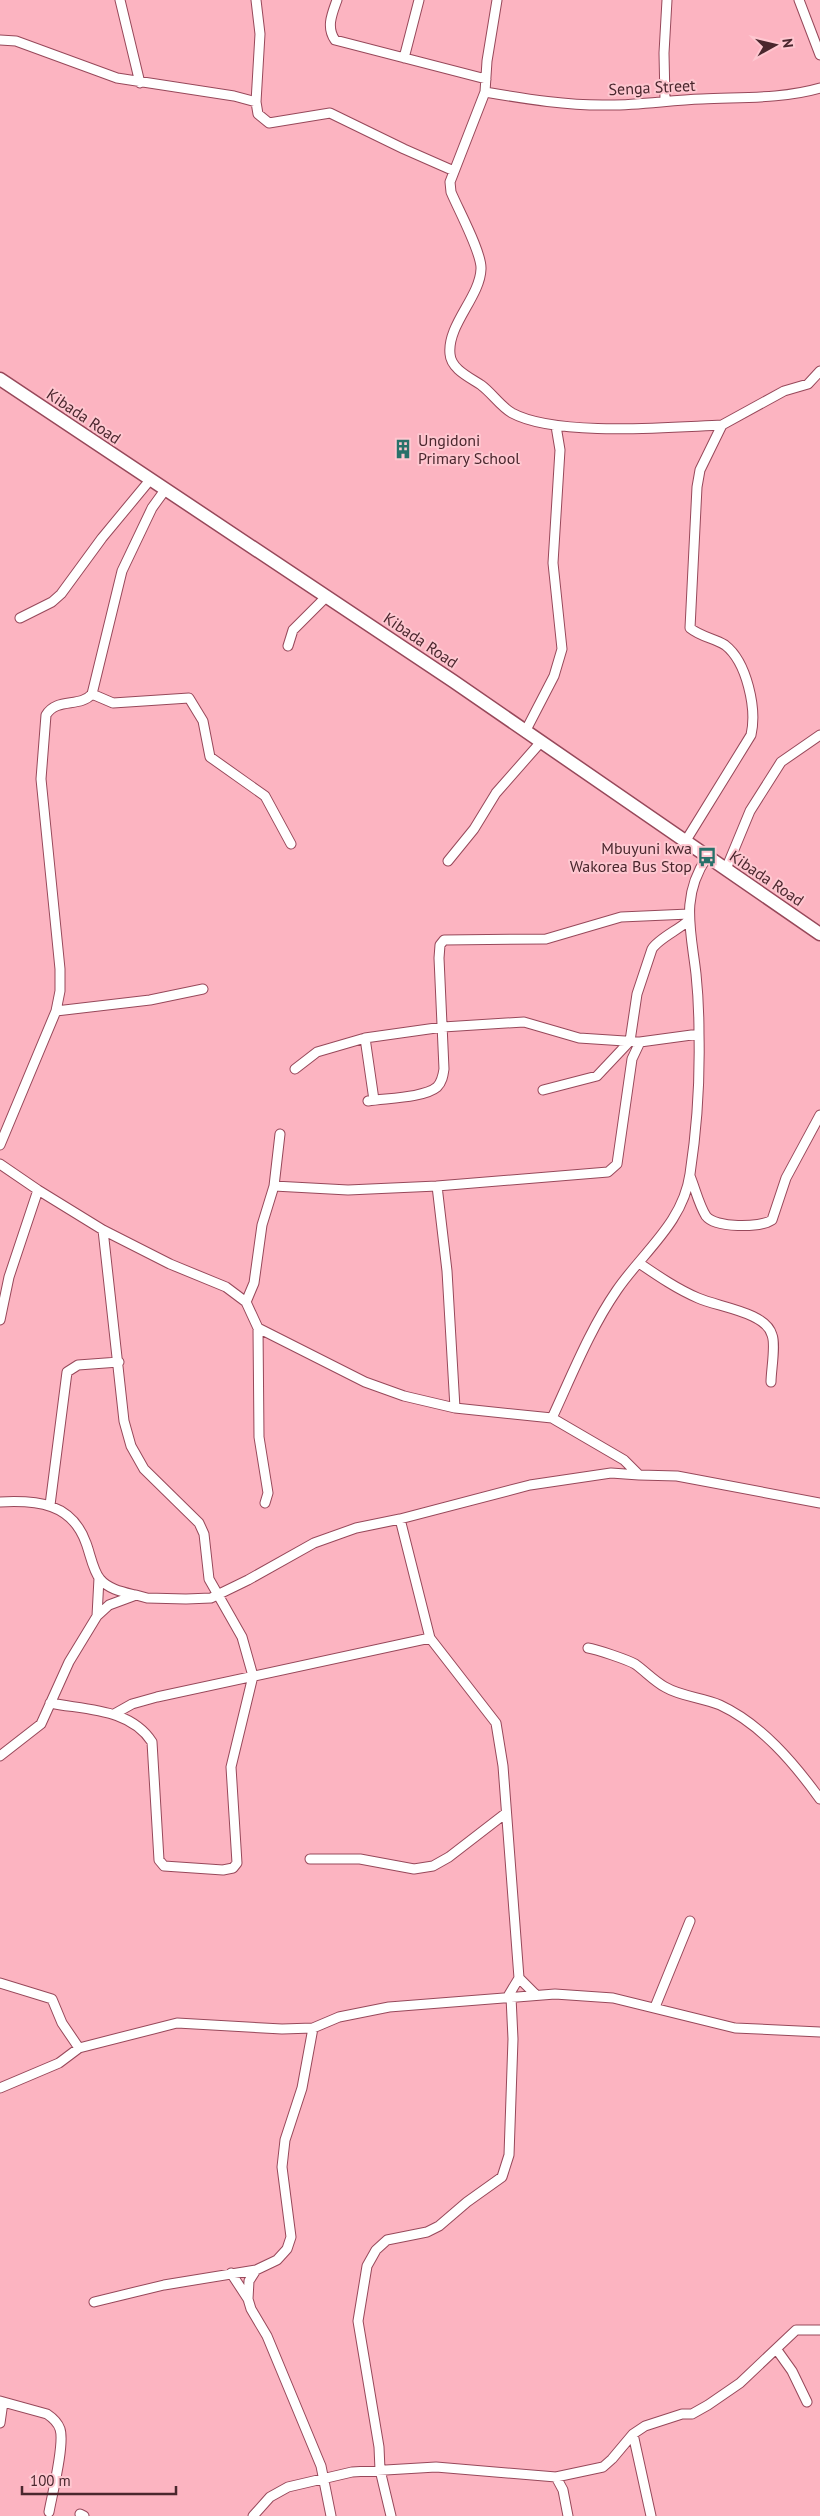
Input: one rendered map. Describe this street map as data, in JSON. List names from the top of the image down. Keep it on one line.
{"streets":{"main road":["Kibada Road"],"street":["Senga Street"]},"places":{"building":["Ungidoni Primary School"],"bus stop":["Mbuyuni kwa Wakorea Bus Stop"]},"scale_bar":"100 m","north":"right"}
